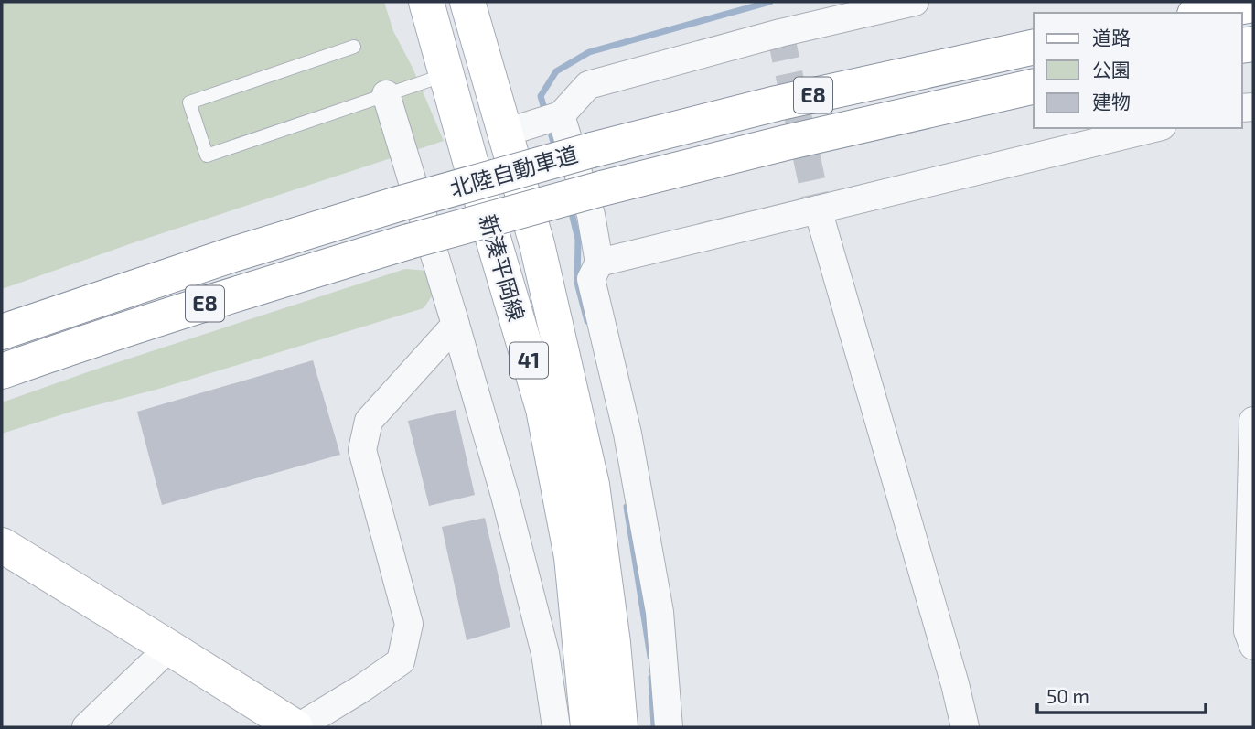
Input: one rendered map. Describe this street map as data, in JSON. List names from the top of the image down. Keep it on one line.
{"streets":{"main road":["E8","北陸自動車道","新湊平岡線","41"]},"legend":["道路","公園","建物"],"scale_bar":"50 m"}
